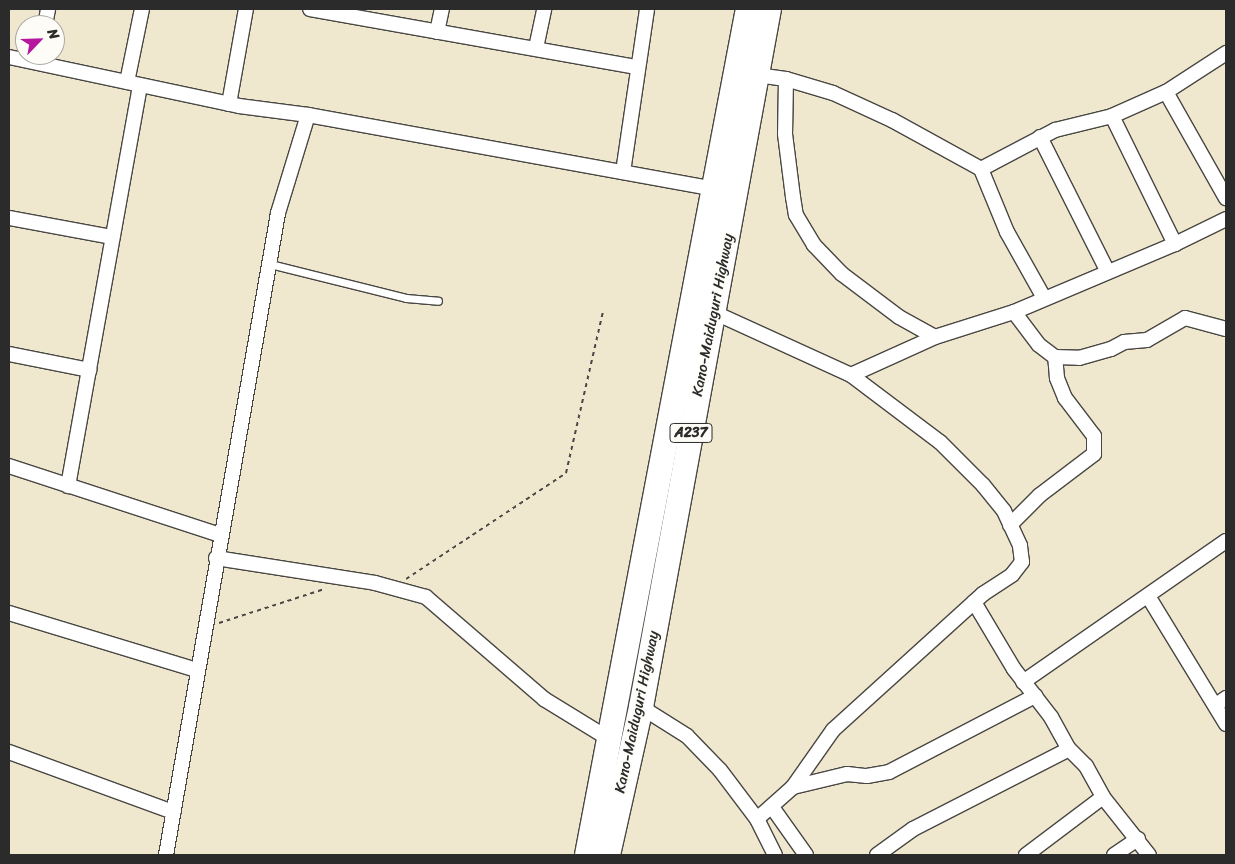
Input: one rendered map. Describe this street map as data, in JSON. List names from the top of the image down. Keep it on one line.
{"streets":{"highway":["Kano-Maiduguri Highway","A237"]},"north":"top right"}
